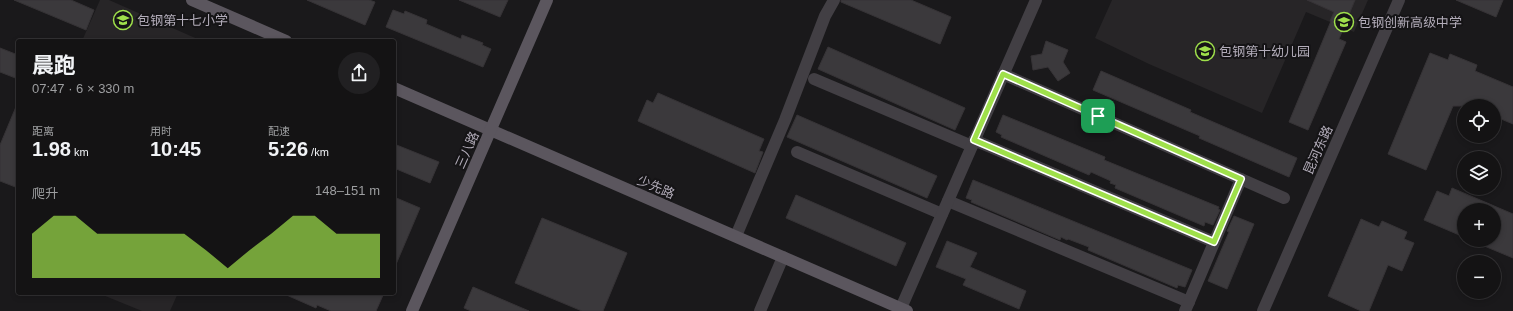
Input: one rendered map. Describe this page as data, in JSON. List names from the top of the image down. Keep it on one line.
{"streets":{"main road":["三八路","少先路"],"street":["昆河东路"]},"crossings":[["三八路","少先路"]],"places":{"school or university":["包钢第十七小学","包钢创新高级中学","包钢第十幼儿园"]},"page":{"heading":["晨跑","07:47 · 6 × 330 m"],"map_buttons":["+","−"],"stats":[["距离","1.98 km"],["用时","10:45"],["配速","5:26 /km"]],"chart":["爬升","148–151 m"]}}
